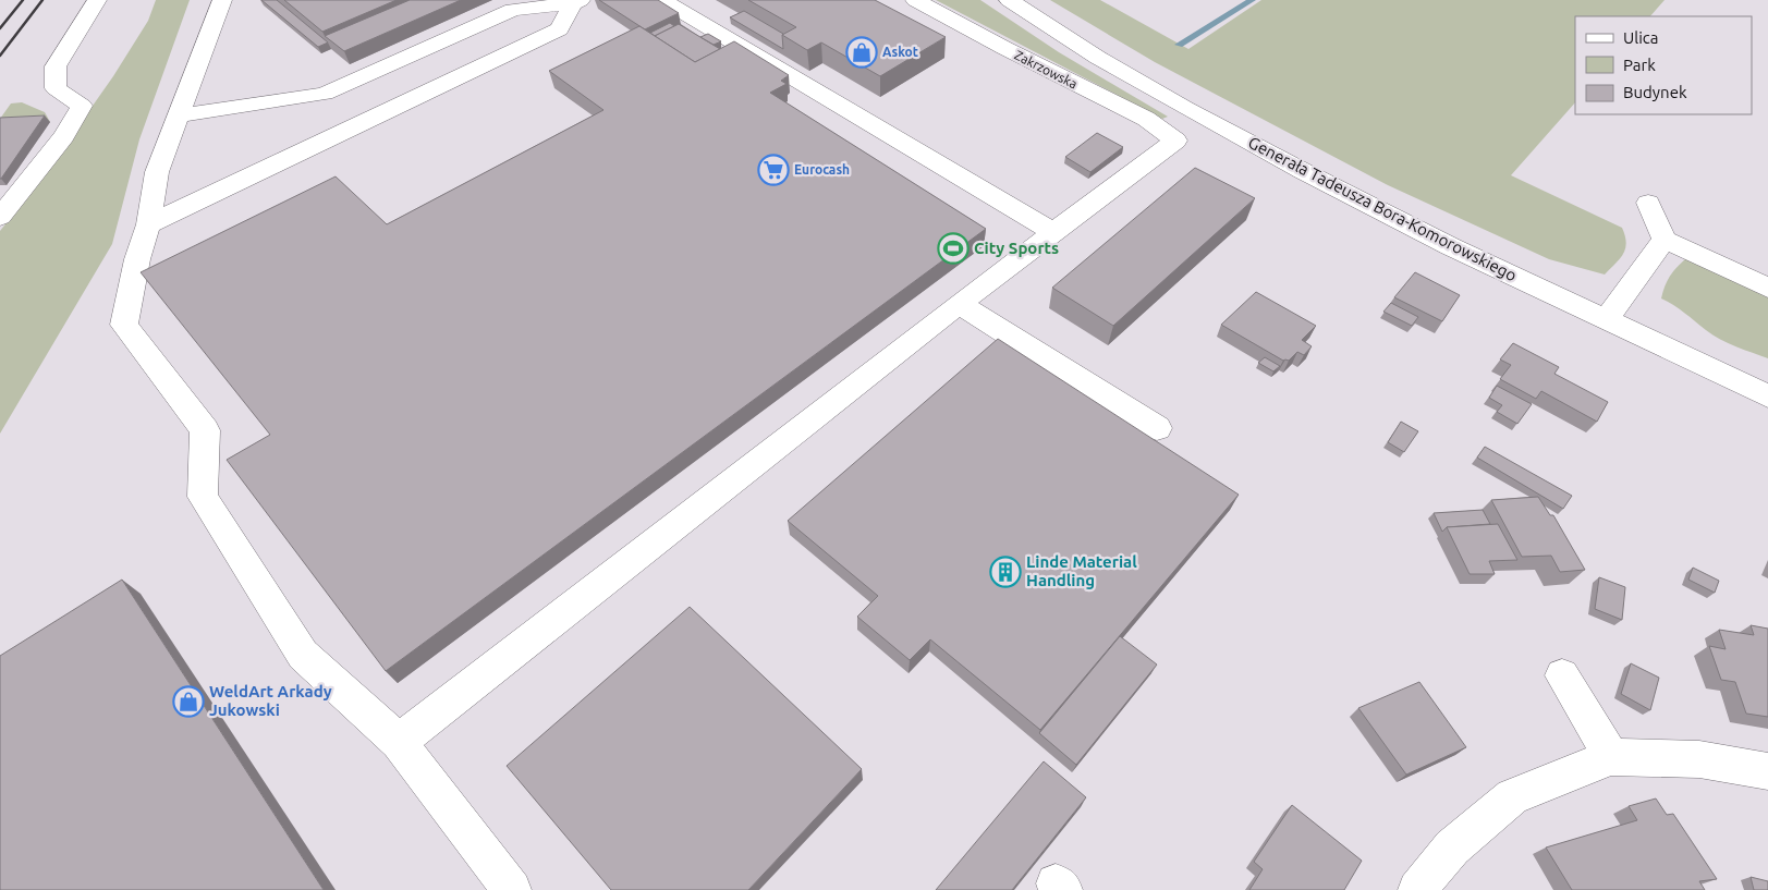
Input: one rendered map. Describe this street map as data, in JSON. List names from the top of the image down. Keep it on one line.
{"streets":{"street":["Zakrzowska","Generała Tadeusza Bora-Komorowskiego"]},"places":{"shop":["Askot","WeldArt Arkady Jukowski"],"supermarket":["Eurocash"],"sports":["City Sports"],"building":["Linde Material Handling"]},"legend":["Ulica","Park","Budynek"]}
